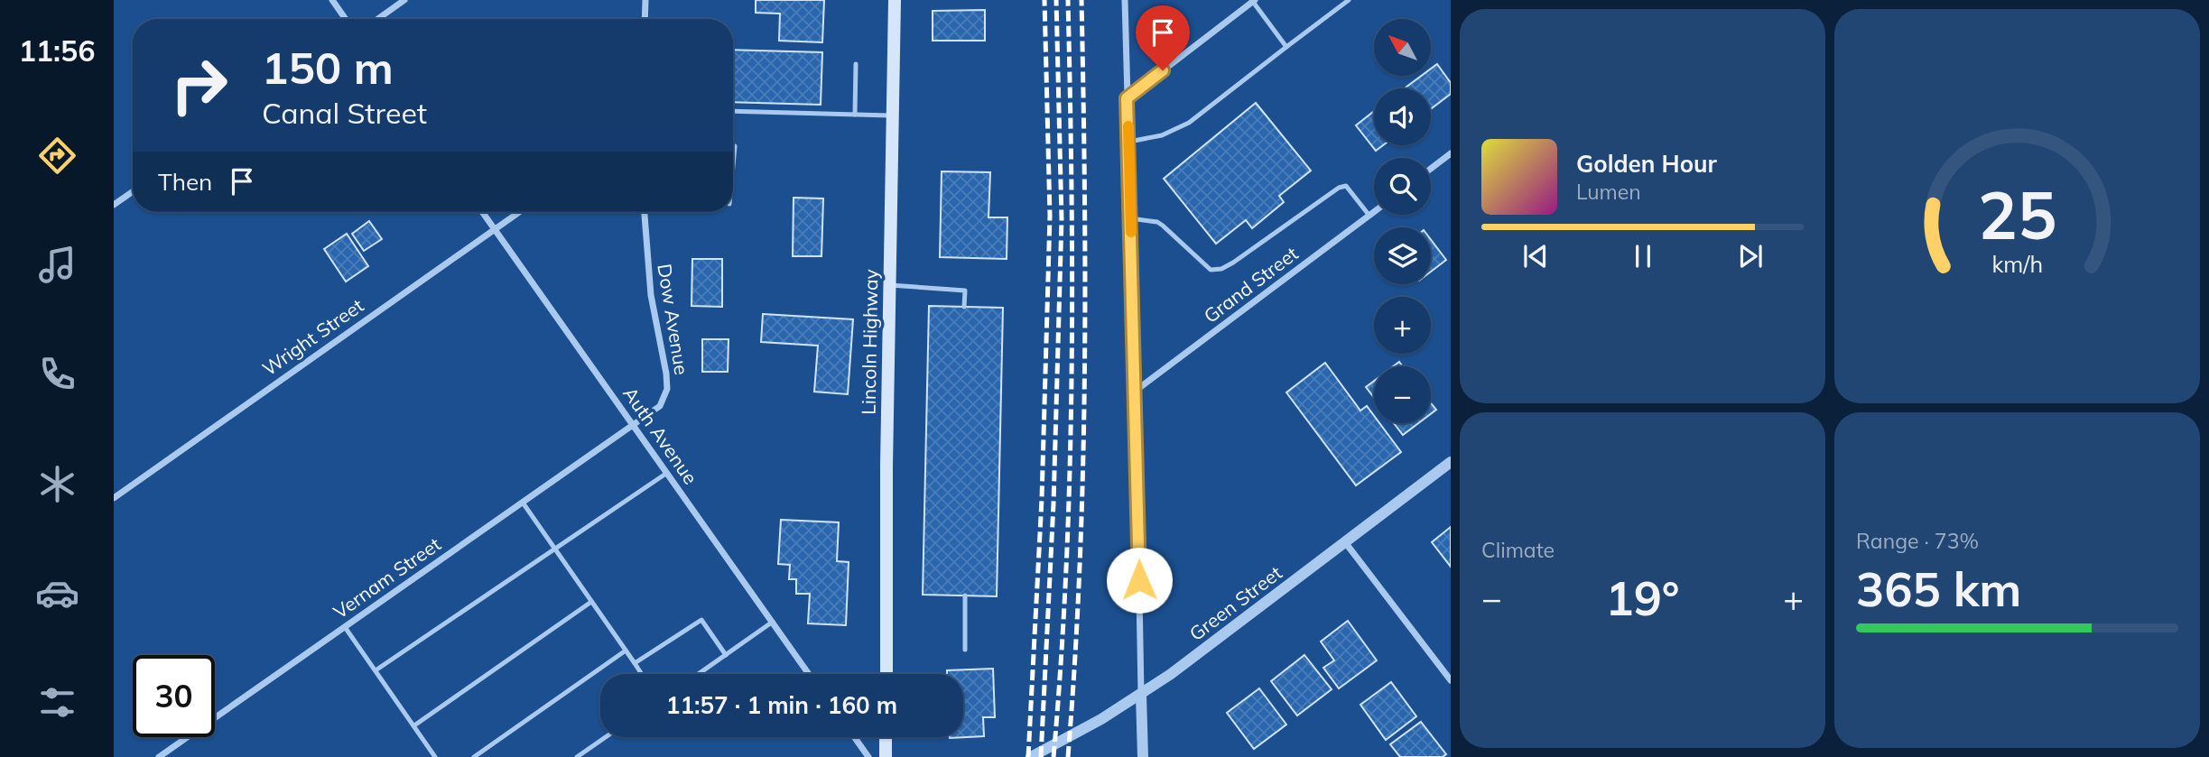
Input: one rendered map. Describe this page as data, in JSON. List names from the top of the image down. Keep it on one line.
{"streets":{"main road":["Lincoln Highway"],"street":["Grand Street","Dow Avenue","Wright Street","Auth Avenue","Vernam Street","Green Street"]},"crossings":[["Dow Avenue","Auth Avenue"],["Dow Avenue","Vernam Street"],["Wright Street","Auth Avenue"],["Auth Avenue","Vernam Street"]],"north":"top left","page":{"tabs":"11:56","map_buttons":["+","−"],"turn":["150 m","Canal Street"],"song":["Golden Hour","Lumen"],"then":"Then","tile":["Climate",["Range · 73%","365 km"]],"heat":["−","19°","+"],"limit":"30","trip":"11:57 · 1 min · 160 m","gauge":["25","km/h"]}}
